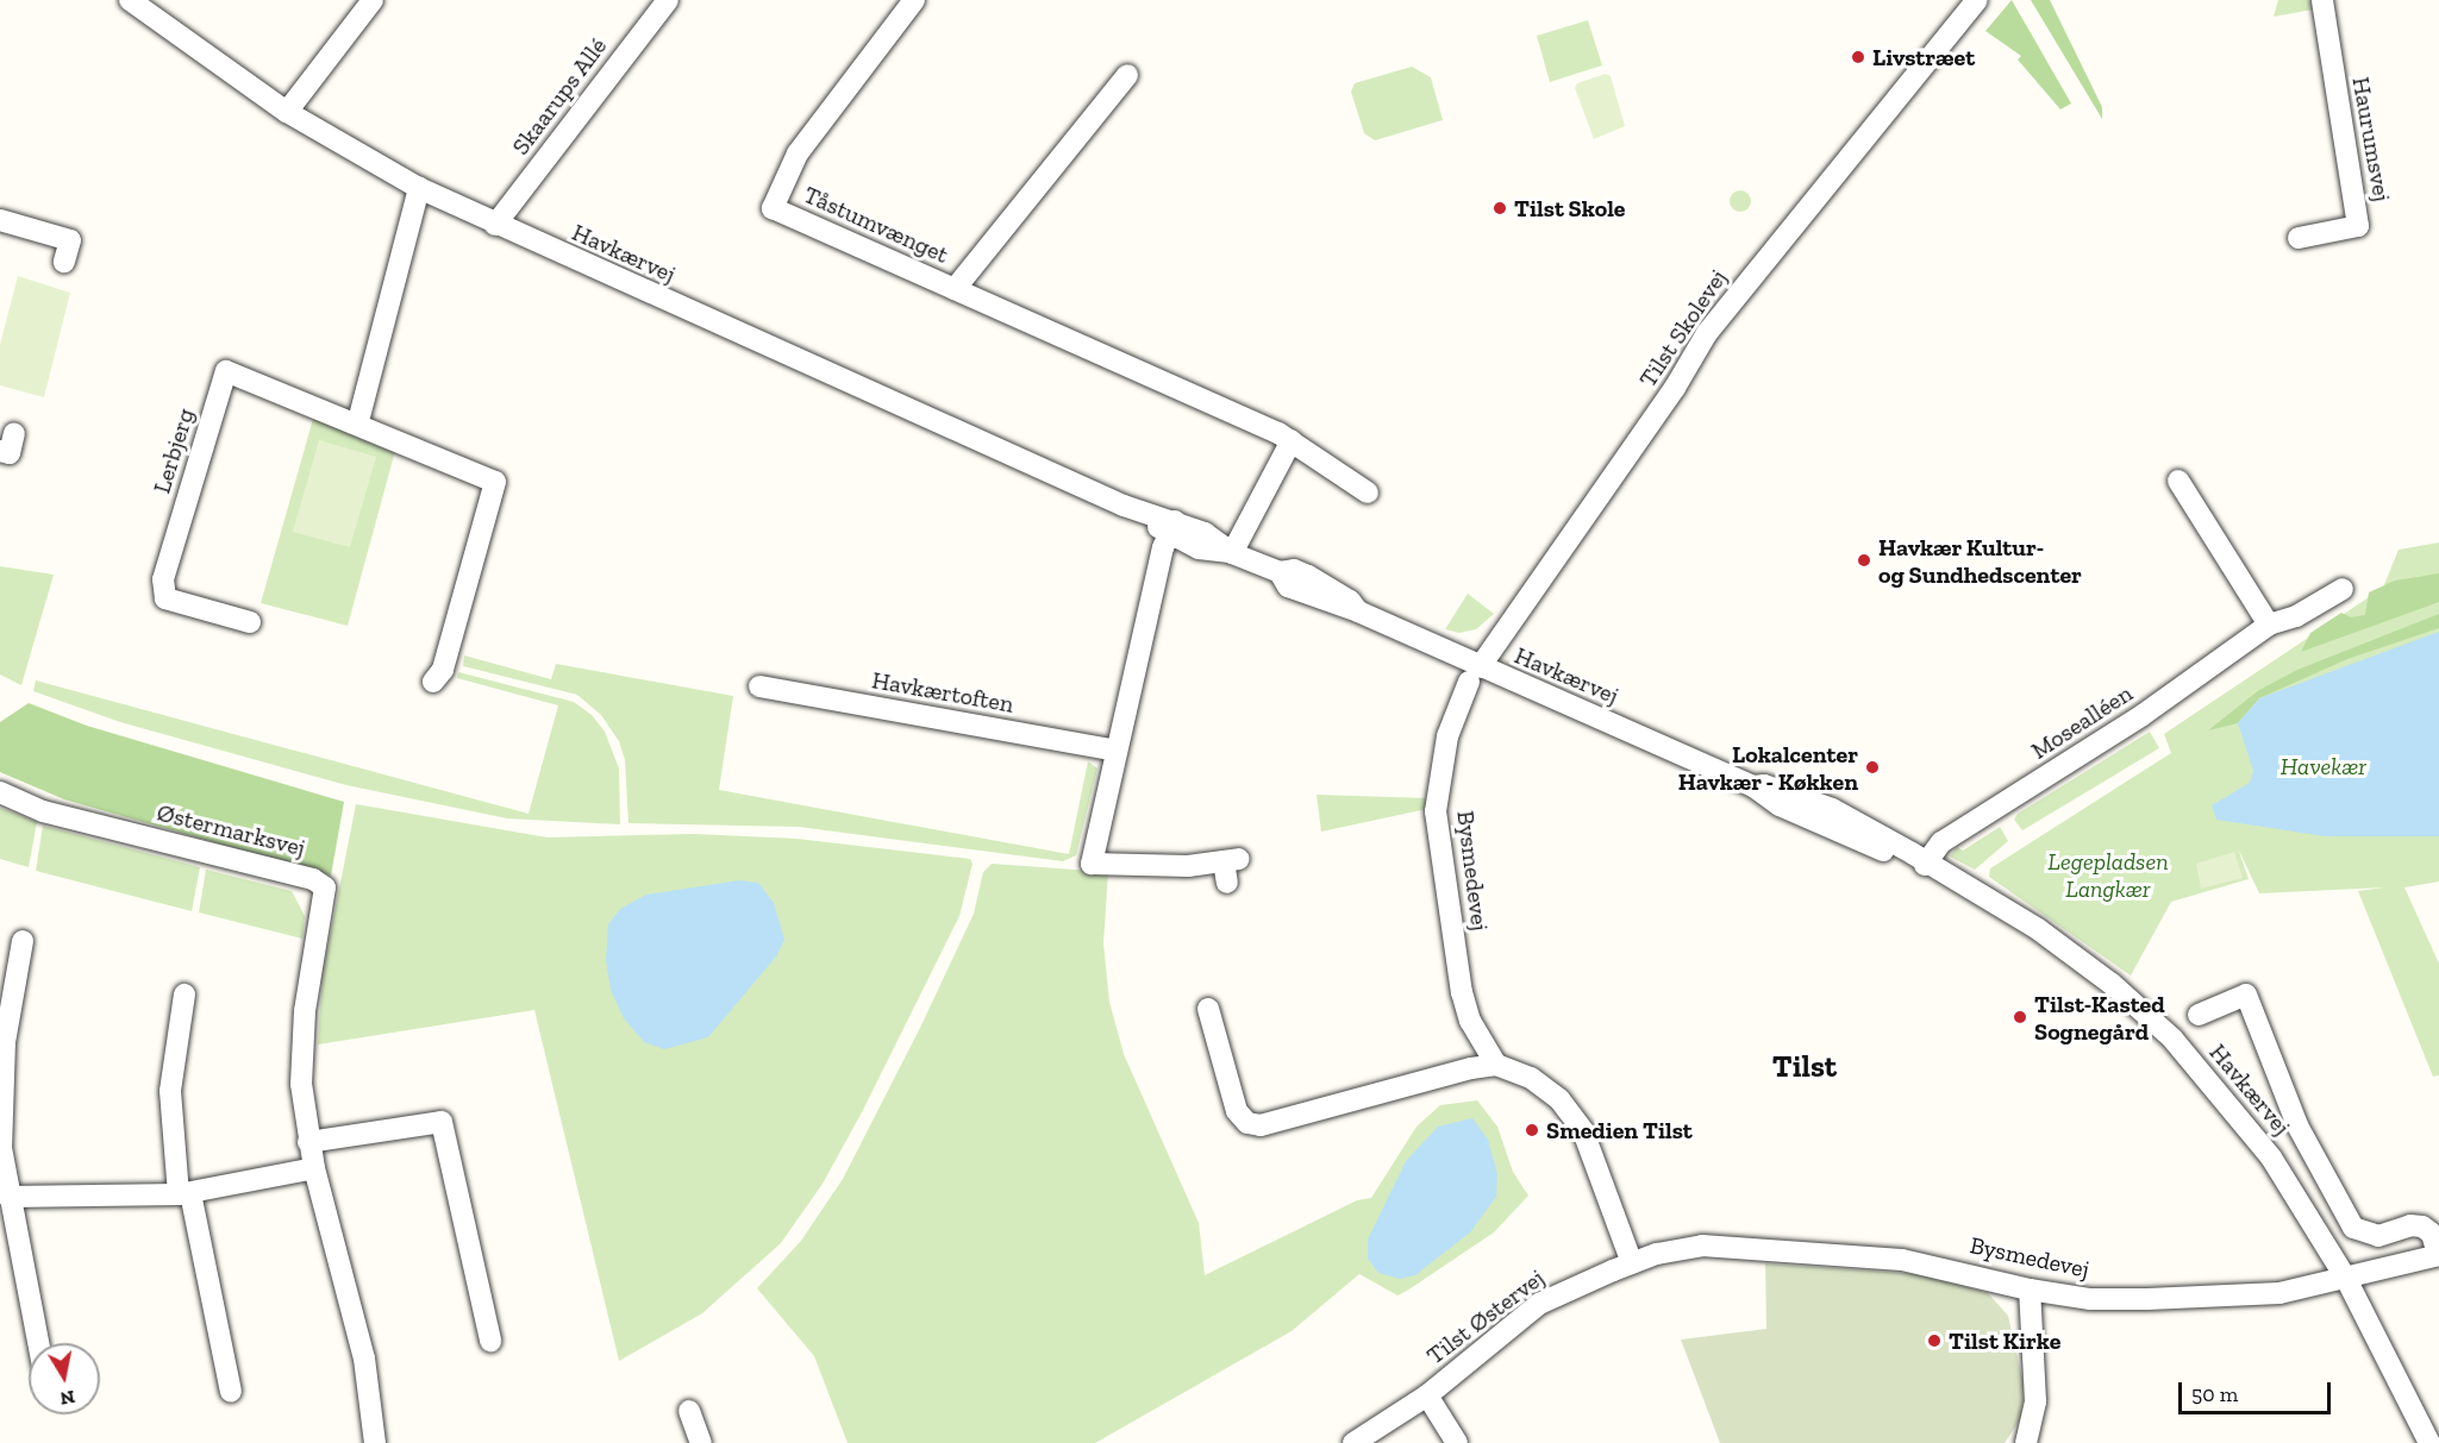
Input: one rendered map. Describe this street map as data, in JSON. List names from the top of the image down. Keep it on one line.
{"streets":{"street":["Skaarups Allé","Haurumsvej","Tåstumvænget","Havkærvej","Tilst Skolevej","Lerbjerg","Havkærtoften","Mosealléen","Østermarksvej","Bysmedevej","Tilst Østervej"]},"crossings":[["Skaarups Allé","Havkærvej"],["Havkærvej","Tilst Skolevej"],["Havkærvej","Mosealléen"],["Havkærvej","Bysmedevej"],["Tilst Skolevej","Bysmedevej"],["Bysmedevej","Tilst Østervej"]],"districts":["Tilst"],"parks":["Havekær","Legepladsen Langkær"],"places":["Livstræet","Tilst Skole","Havkær Kultur- og Sundhedscenter","Lokalcenter Havkær - Køkken","Tilst-Kasted Sognegård","Smedien Tilst","Tilst Kirke"],"scale_bar":"50 m","north":"bottom"}
